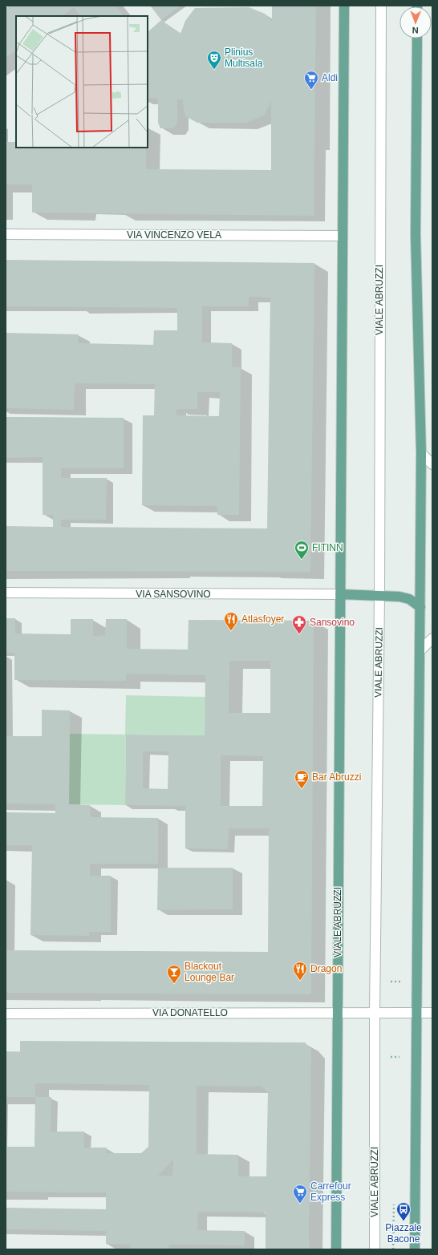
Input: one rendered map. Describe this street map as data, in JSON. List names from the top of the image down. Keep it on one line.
{"streets":{"main road":["VIALE ABRUZZI"],"street":["VIA VINCENZO VELA","VIA SANSOVINO","VIA DONATELLO"]},"crossings":[["VIA VINCENZO VELA","VIALE ABRUZZI"],["VIALE ABRUZZI","VIA SANSOVINO"],["VIALE ABRUZZI","VIA DONATELLO"]],"places":{"theatre":["Plinius Multisala"],"supermarket":["Aldi","Carrefour Express"],"sports":["FITINN"],"restaurant":["Atlasfoyer","Dragon"],"pharmacy":["Sansovino"],"cafe":["Bar Abruzzi"],"bar":["Blackout Lounge Bar"],"bus stop":["Piazzale Bacone"]},"north":"bottom"}
